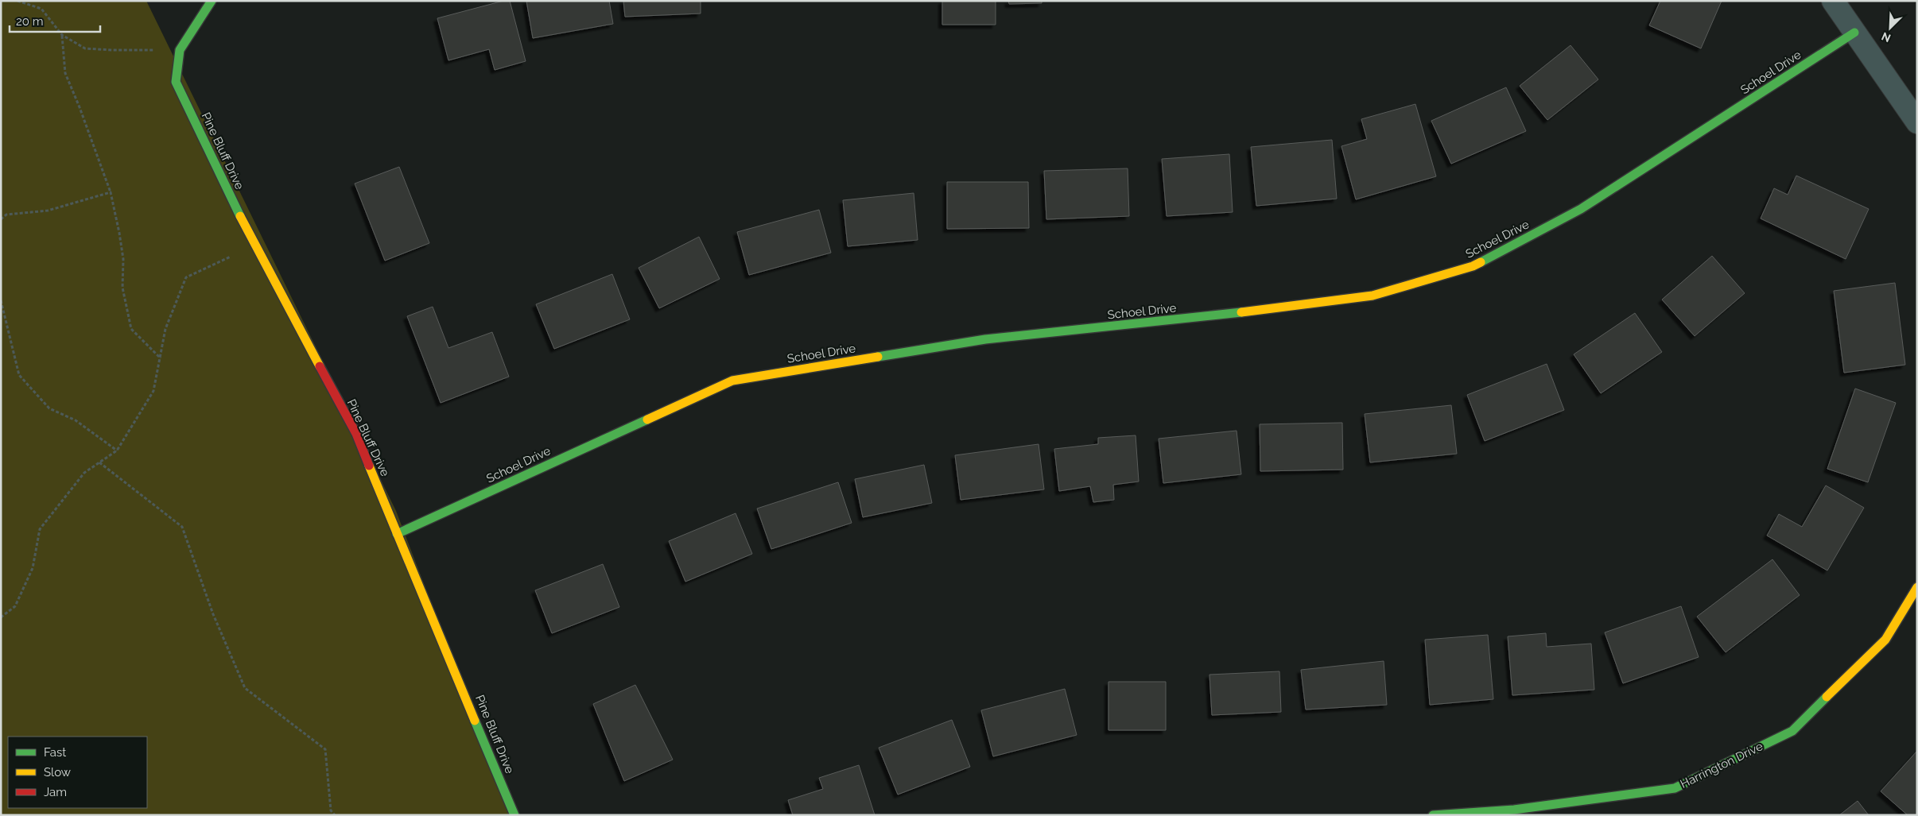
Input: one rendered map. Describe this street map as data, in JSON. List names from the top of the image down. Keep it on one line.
{"streets":{"street":["Schoel Drive","Pine Bluff Drive","Harrington Drive"]},"crossings":[["Schoel Drive","Pine Bluff Drive"]],"legend":["Fast","Slow","Jam"],"scale_bar":"20 m","north":"bottom left"}
